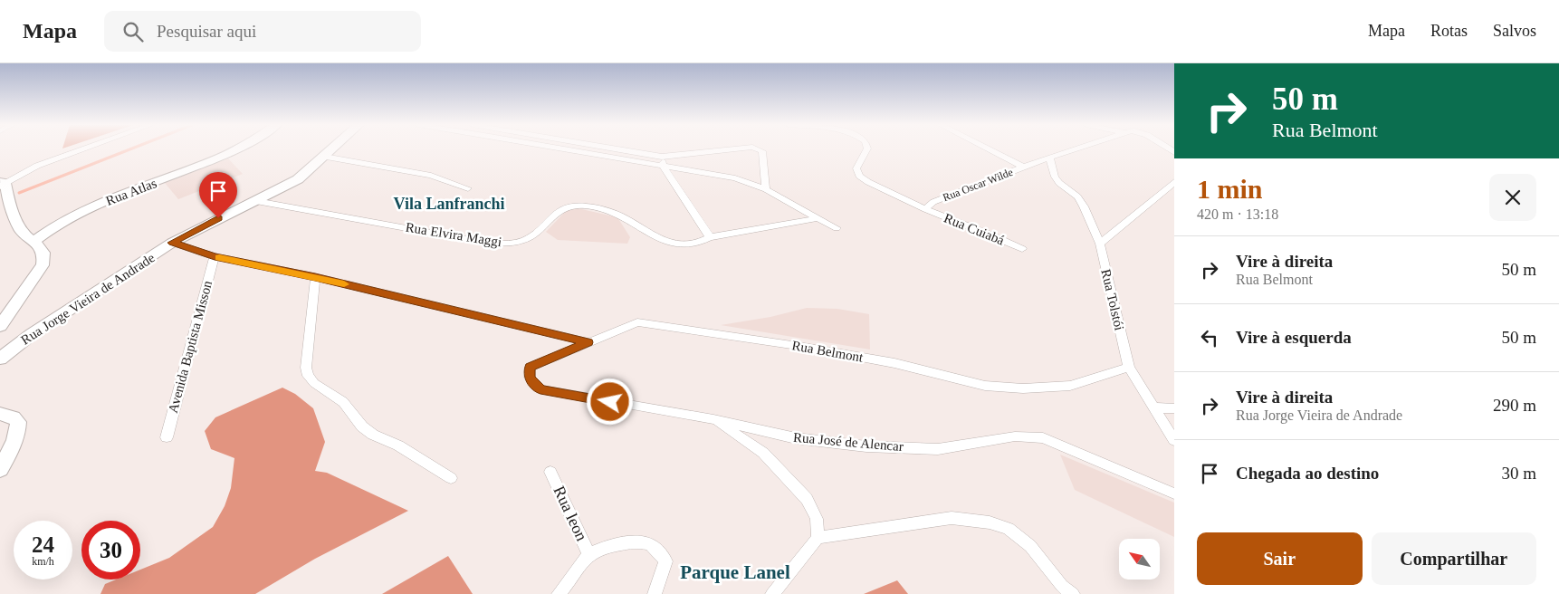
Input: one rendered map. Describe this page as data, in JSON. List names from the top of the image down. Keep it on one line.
{"streets":{"street":["Rua Oscar Wilde","Rua Atlas","Rua Cuiabá","Rua Elvira Maggi","Rua Jorge Vieira de Andrade","Rua Tolstói","Avenida Baptista Misson","Rua Belmont","Rua José de Alencar","Rua leon"]},"crossings":[["Rua Oscar Wilde","Rua Cuiabá"],["Rua Oscar Wilde","Rua Tolstói"],["Rua Elvira Maggi","Rua Jorge Vieira de Andrade"],["Rua Tolstói","Rua Belmont"],["Rua Belmont","Rua José de Alencar"]],"districts":["Vila Lanfranchi","Parque Lanel"],"north":"top left","page":{"header":"Mapa","search":"Pesquisar aqui","nav":["Mapa","Rotas","Salvos"],"turn":["50 m","Rua Belmont"],"heading":["1 min","420 m · 13:18"],"list":[{"name":"Vire à direita","note":"Rua Belmont","value":"50 m"},{"name":"Vire à esquerda","value":"50 m"},{"name":"Vire à direita","note":"Rua Jorge Vieira de Andrade","value":"290 m"},{"name":"Chegada ao destino","value":"30 m"}],"speed":"24 km/h","limit":"30","buttons":["Sair","Compartilhar"]}}
